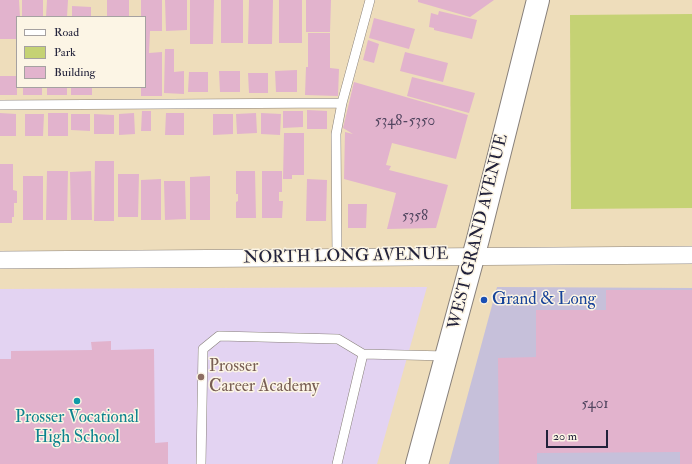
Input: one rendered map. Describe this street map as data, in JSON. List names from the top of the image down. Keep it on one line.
{"streets":{"main road":["WEST GRAND AVENUE"],"street":["NORTH LONG AVENUE"]},"crossings":[["WEST GRAND AVENUE","NORTH LONG AVENUE"]],"places":["Grand & Long","Prosser Career Academy","Prosser Vocational High School"],"house_numbers":["5348-5350","5358","5401"],"legend":["Road","Park","Building"],"scale_bar":"20 m"}
